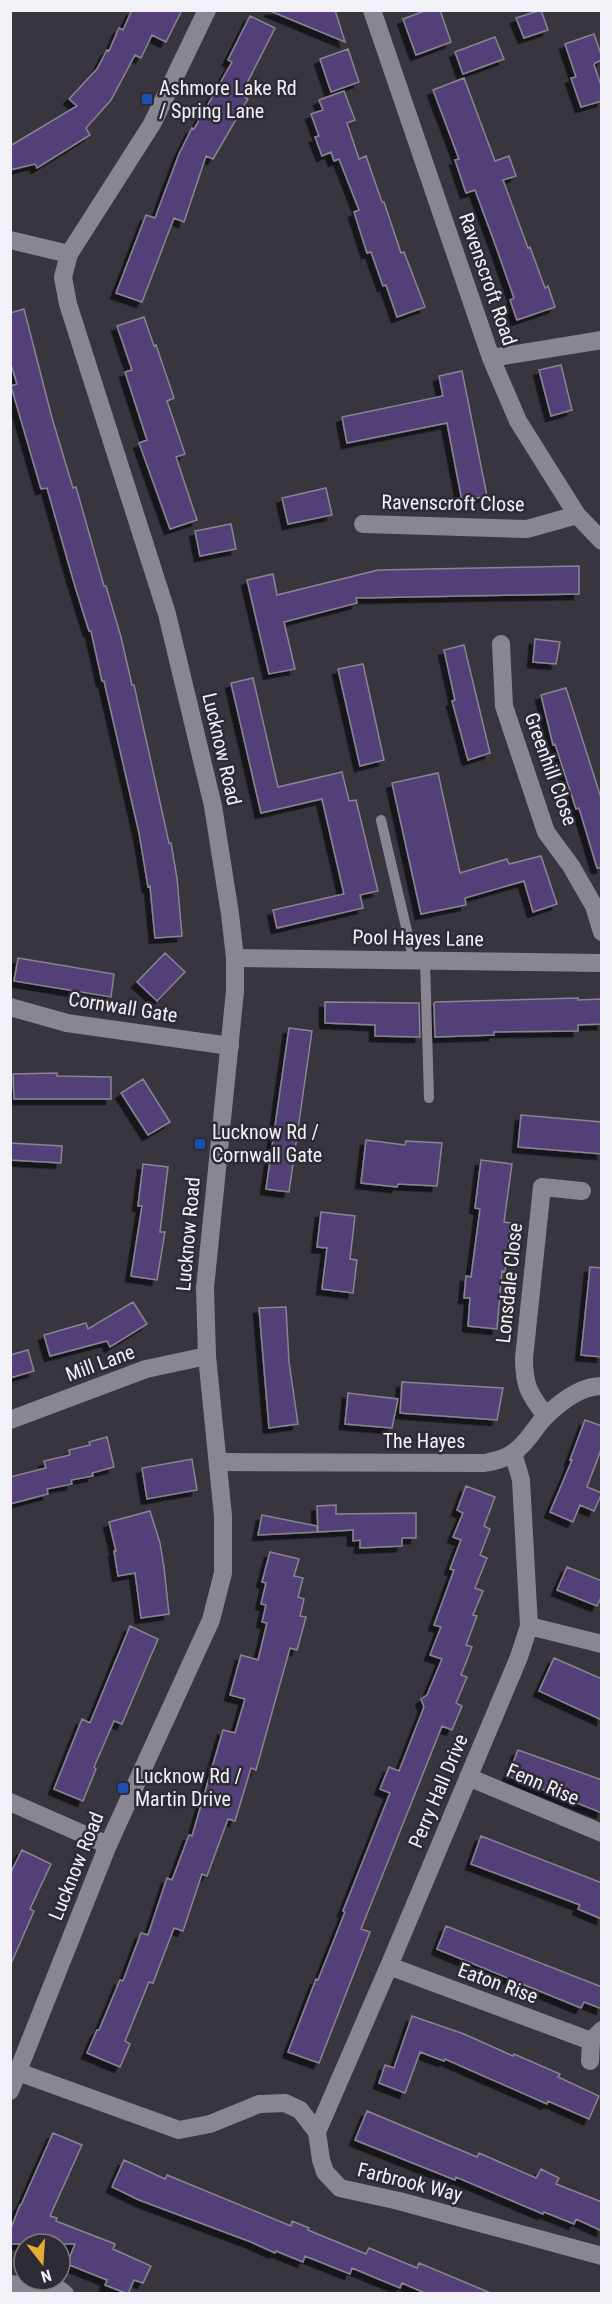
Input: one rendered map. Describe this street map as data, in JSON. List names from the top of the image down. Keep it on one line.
{"streets":{"street":["Ravenscroft Road","Ravenscroft Close","Lucknow Road","Greenhill Close","Pool Hayes Lane","Cornwall Gate","Lonsdale Close","Mill Lane","The Hayes","Fenn Rise","Perry Hall Drive","Eaton Rise","Farbrook Way"]},"crossings":[["Ravenscroft Road","Ravenscroft Close"],["Lucknow Road","Pool Hayes Lane"],["Lucknow Road","Cornwall Gate"],["Lucknow Road","Mill Lane"],["Lucknow Road","The Hayes"],["Lonsdale Close","The Hayes"],["The Hayes","Perry Hall Drive"],["Fenn Rise","Perry Hall Drive"],["Perry Hall Drive","Eaton Rise"],["Perry Hall Drive","Farbrook Way"]],"places":{"transit":["Ashmore Lake Rd / Spring Lane","Lucknow Rd / Cornwall Gate","Lucknow Rd / Martin Drive"]},"north":"bottom"}
